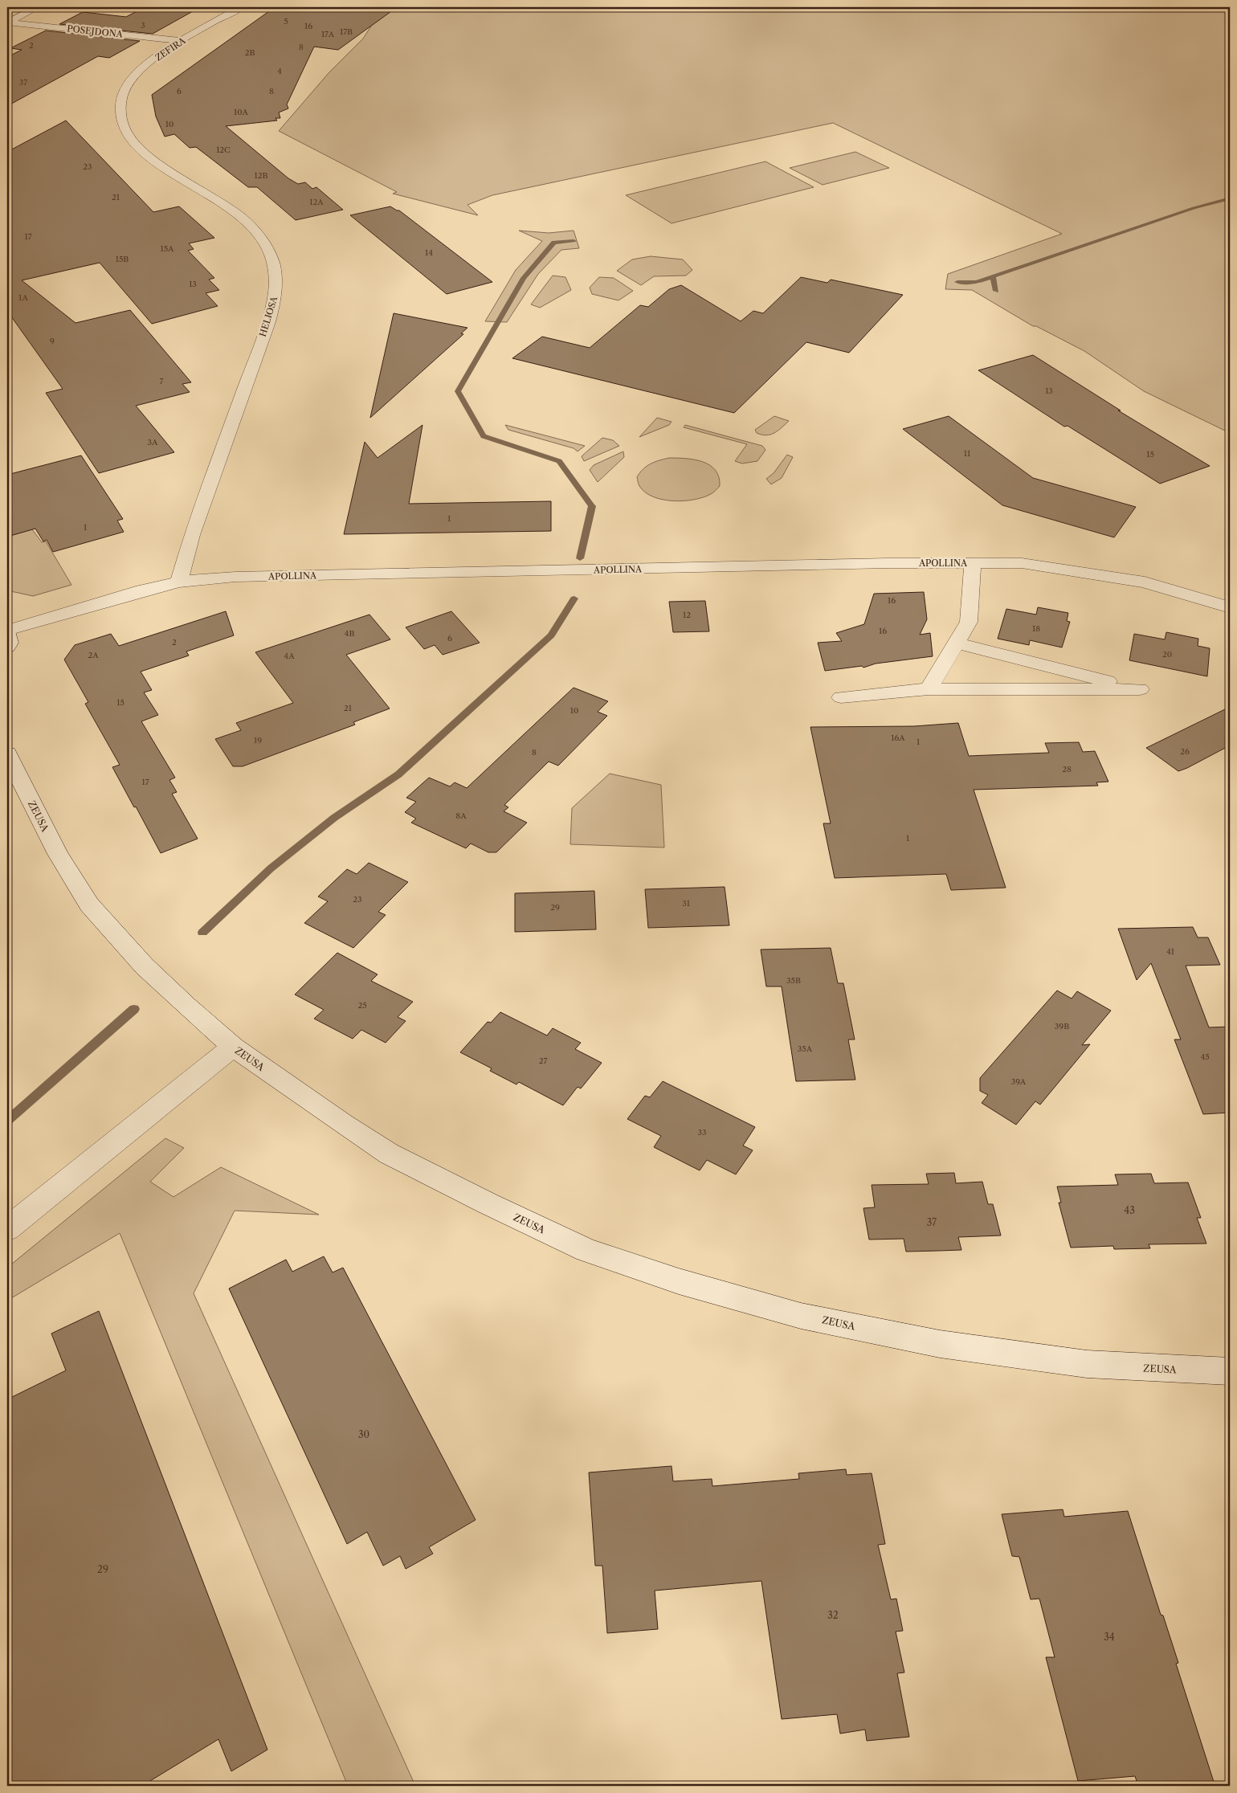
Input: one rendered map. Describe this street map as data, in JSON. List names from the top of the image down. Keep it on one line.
{"streets":{"street":["POSEJDONA","ZEFIRA","HELIOSA","APOLLINA","ZEUSA"]},"crossings":[["POSEJDONA","ZEFIRA"],["ZEFIRA","HELIOSA"],["HELIOSA","APOLLINA"]],"house_numbers":["5","3","16","17B","17A","2","8","2B","4","37","6","8","10A","10","12C","23","12B","21","12A","17","15A","14","15B","13","1A","9","7","13","3A","11","15","1","1","16","12","18","16","4B","6","2","20","2A","4A","15","21","10","16A","19","1","26","8","28","17","8A","1","23","31","29","41","35B","25","39B","35A","45","27","39A","33","43","37","30","29","32","34"]}
